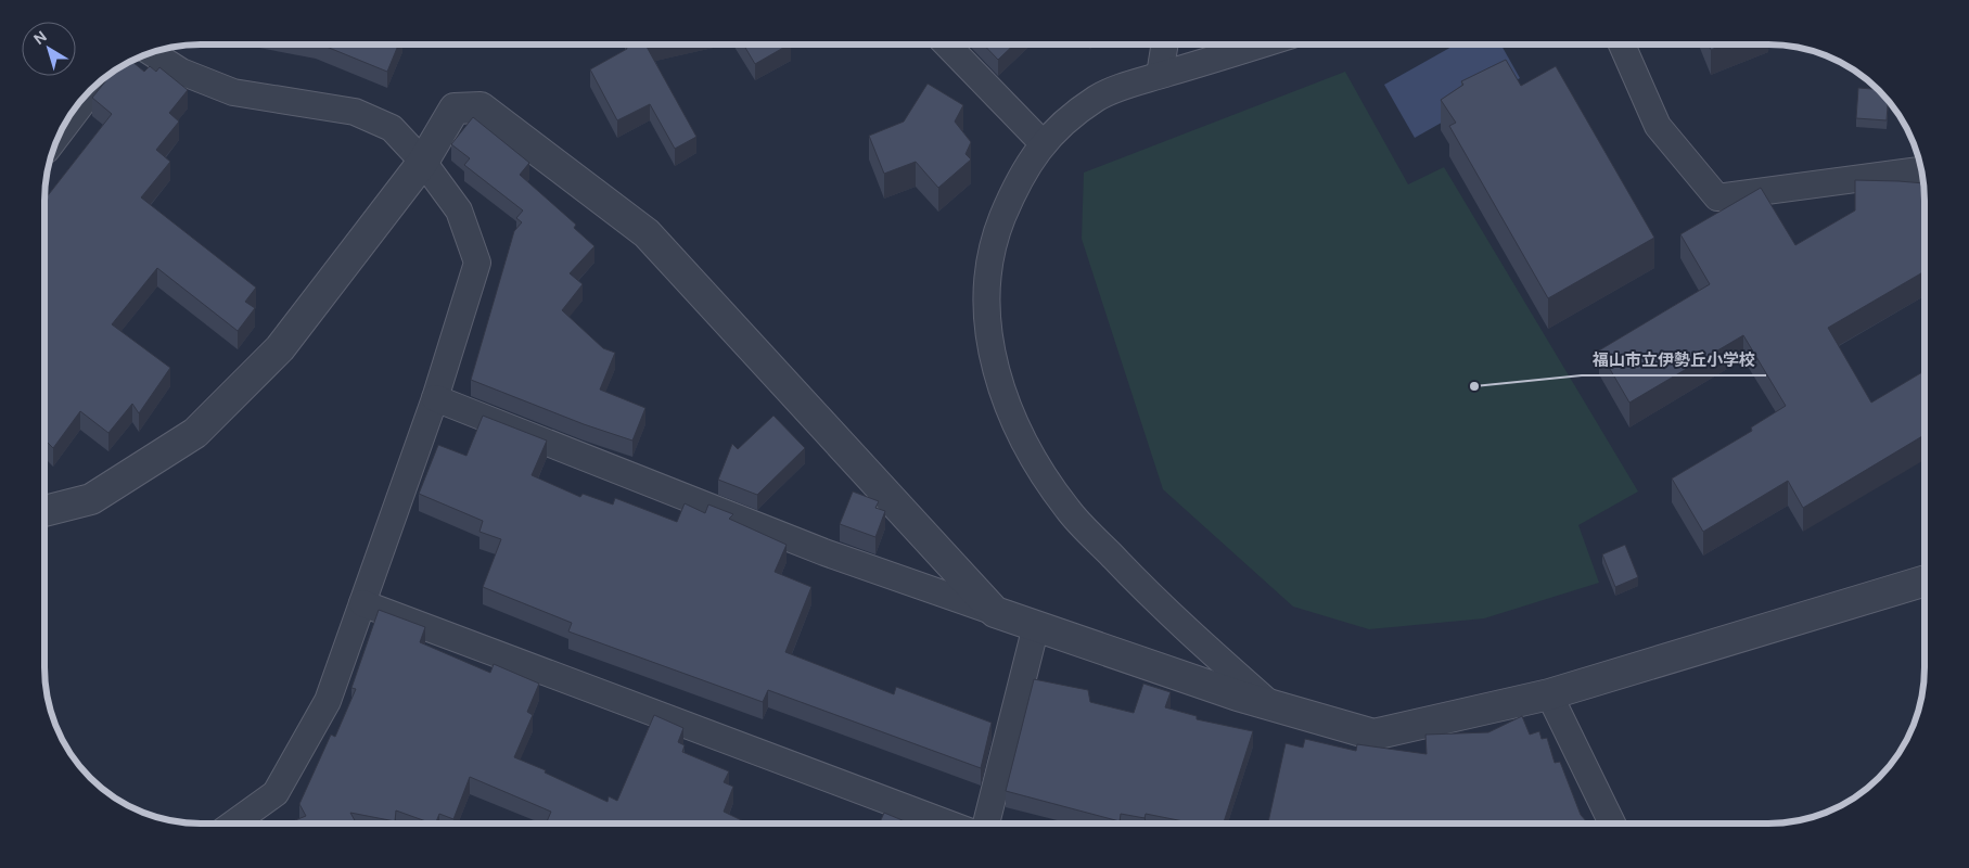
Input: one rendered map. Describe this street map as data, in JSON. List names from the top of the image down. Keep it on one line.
{"places":["福山市立伊勢丘小学校"],"north":"top left"}
